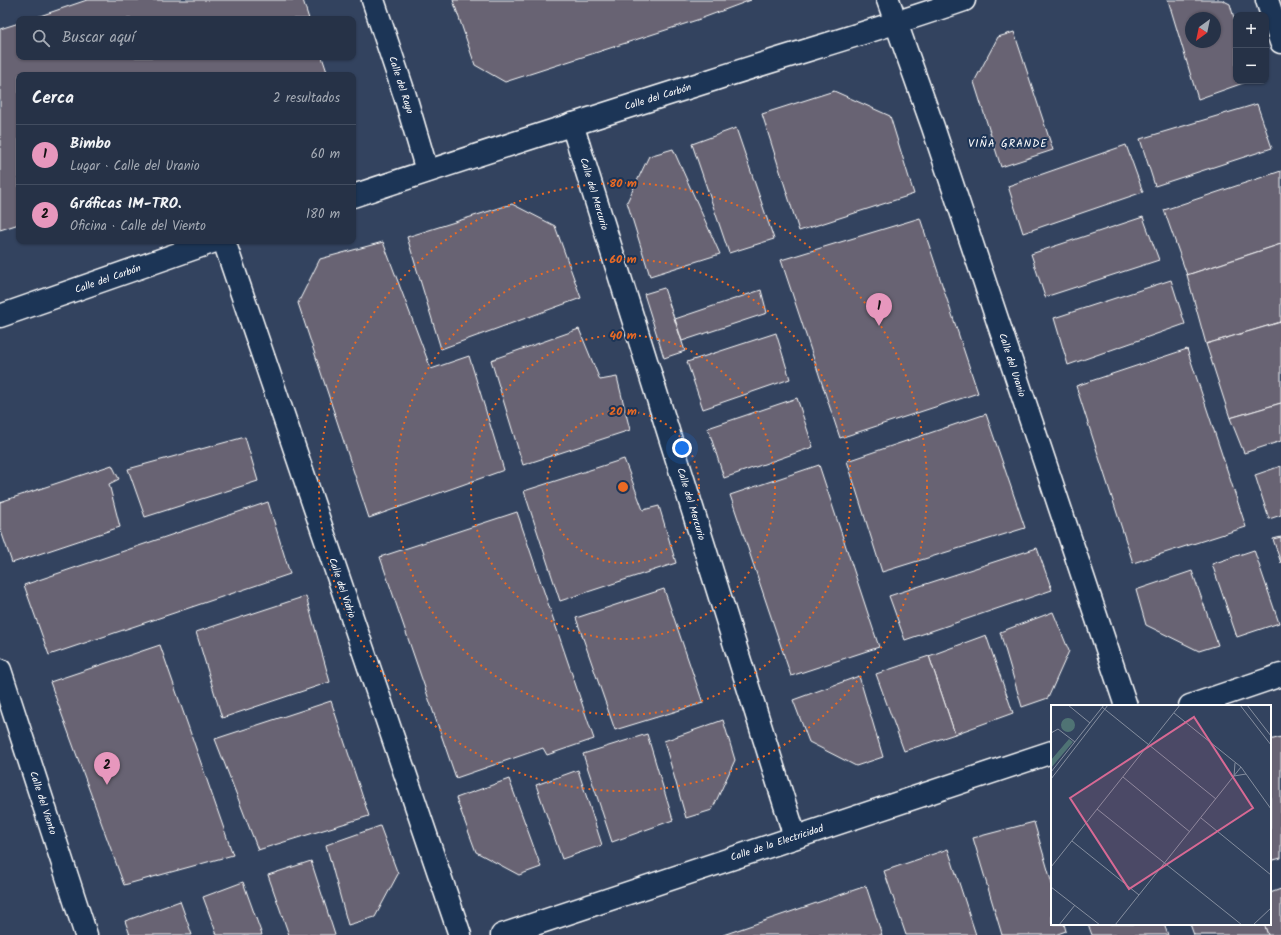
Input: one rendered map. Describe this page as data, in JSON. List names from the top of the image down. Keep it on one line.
{"streets":{"street":["Calle del Rayo","Calle del Carbón","Calle del Mercurio","Calle del Uranio","Calle del Vidrio","Calle del Viento","Calle de la Electricidad"]},"crossings":[["Calle del Rayo","Calle del Carbón"],["Calle del Carbón","Calle del Mercurio"],["Calle del Carbón","Calle del Uranio"],["Calle del Mercurio","Calle de la Electricidad"]],"districts":["VIÑA GRANDE"],"north":"bottom left","page":{"map_buttons":["+","−"],"search":"Buscar aquí","heading":["Cerca","2 resultados"],"list":[{"mark":"1","name":"Bimbo","note":"Lugar · Calle del Uranio","value":"60 m"},{"mark":"2","name":"Gráficas IM-TRO.","note":"Oficina · Calle del Viento","value":"180 m"}],"pins":["1","2"]},"rings":["80 m","60 m","40 m","20 m"]}
